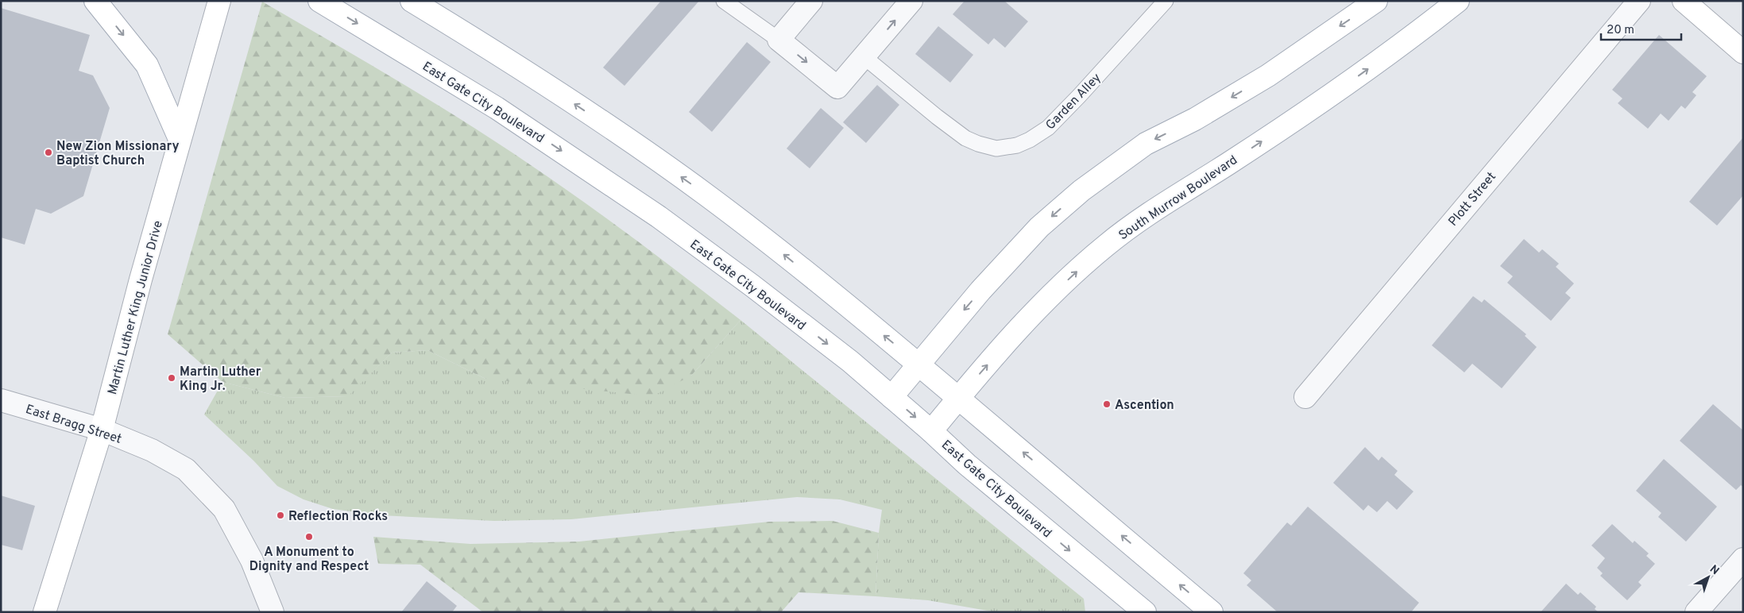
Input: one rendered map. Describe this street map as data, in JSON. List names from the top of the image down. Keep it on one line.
{"streets":{"main road":["East Gate City Boulevard","South Murrow Boulevard","Martin Luther King Junior Drive"],"street":["Plott Street","East Bragg Street"],"lane":["Garden Alley"]},"crossings":[["East Gate City Boulevard","South Murrow Boulevard"],["Martin Luther King Junior Drive","East Bragg Street"]],"places":["New Zion Missionary Baptist Church","Martin Luther King Jr.","Ascention","Reflection Rocks","A Monument to Dignity and Respect"],"scale_bar":"20 m","north":"top right"}
